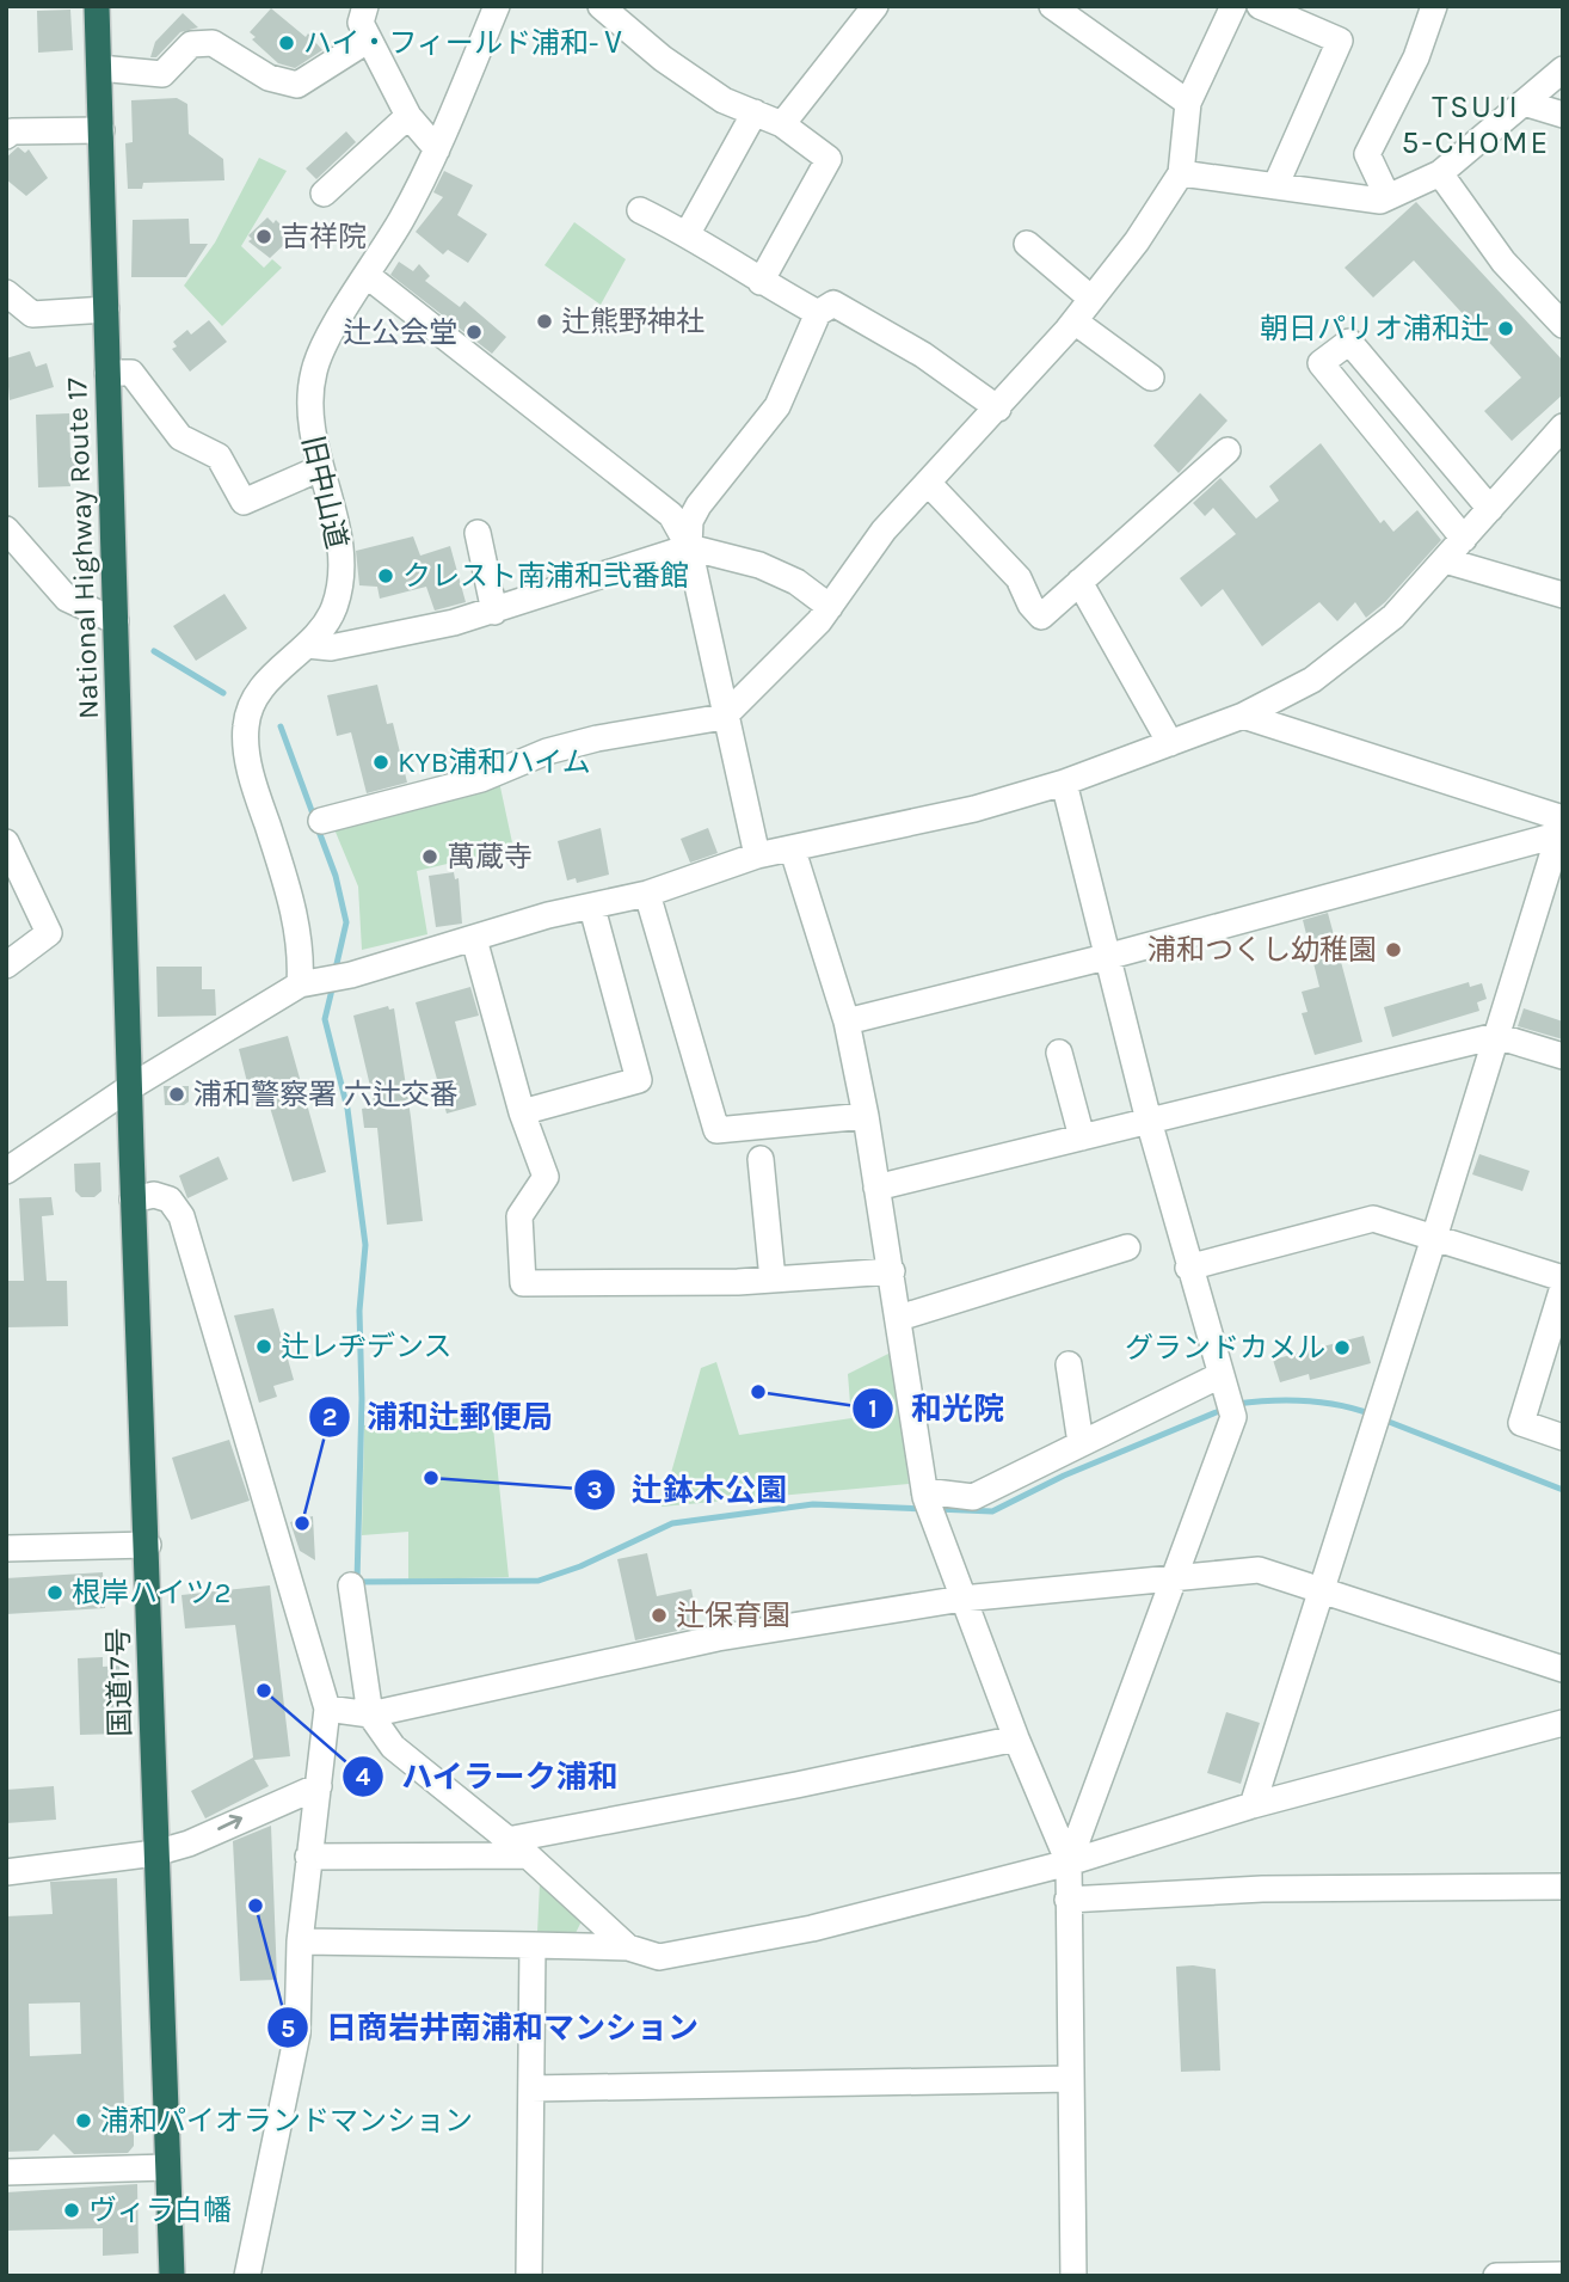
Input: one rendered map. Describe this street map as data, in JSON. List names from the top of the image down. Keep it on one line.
{"streets":{"highway":["National Highway Route 17","国道17号"],"street":["旧中山道"]},"crossings":[["National Highway Route 17","国道17号"]],"districts":["TSUJI 5-CHOME"],"places":["ハイ・フィールド浦和-Ⅴ","吉祥院","辻熊野神社","朝日パリオ浦和辻","辻公会堂","クレスト南浦和弐番館","KYB浦和ハイム","萬蔵寺","浦和つくし幼稚園","浦和警察署 六辻交番","辻レヂデンス","グランドカメル","和光院","辻鉢木公園","浦和辻郵便局","根岸ハイツ2","辻保育園","ハイラーク浦和","日商岩井南浦和マンション","浦和パイオランドマンション","ヴィラ白幡"]}
